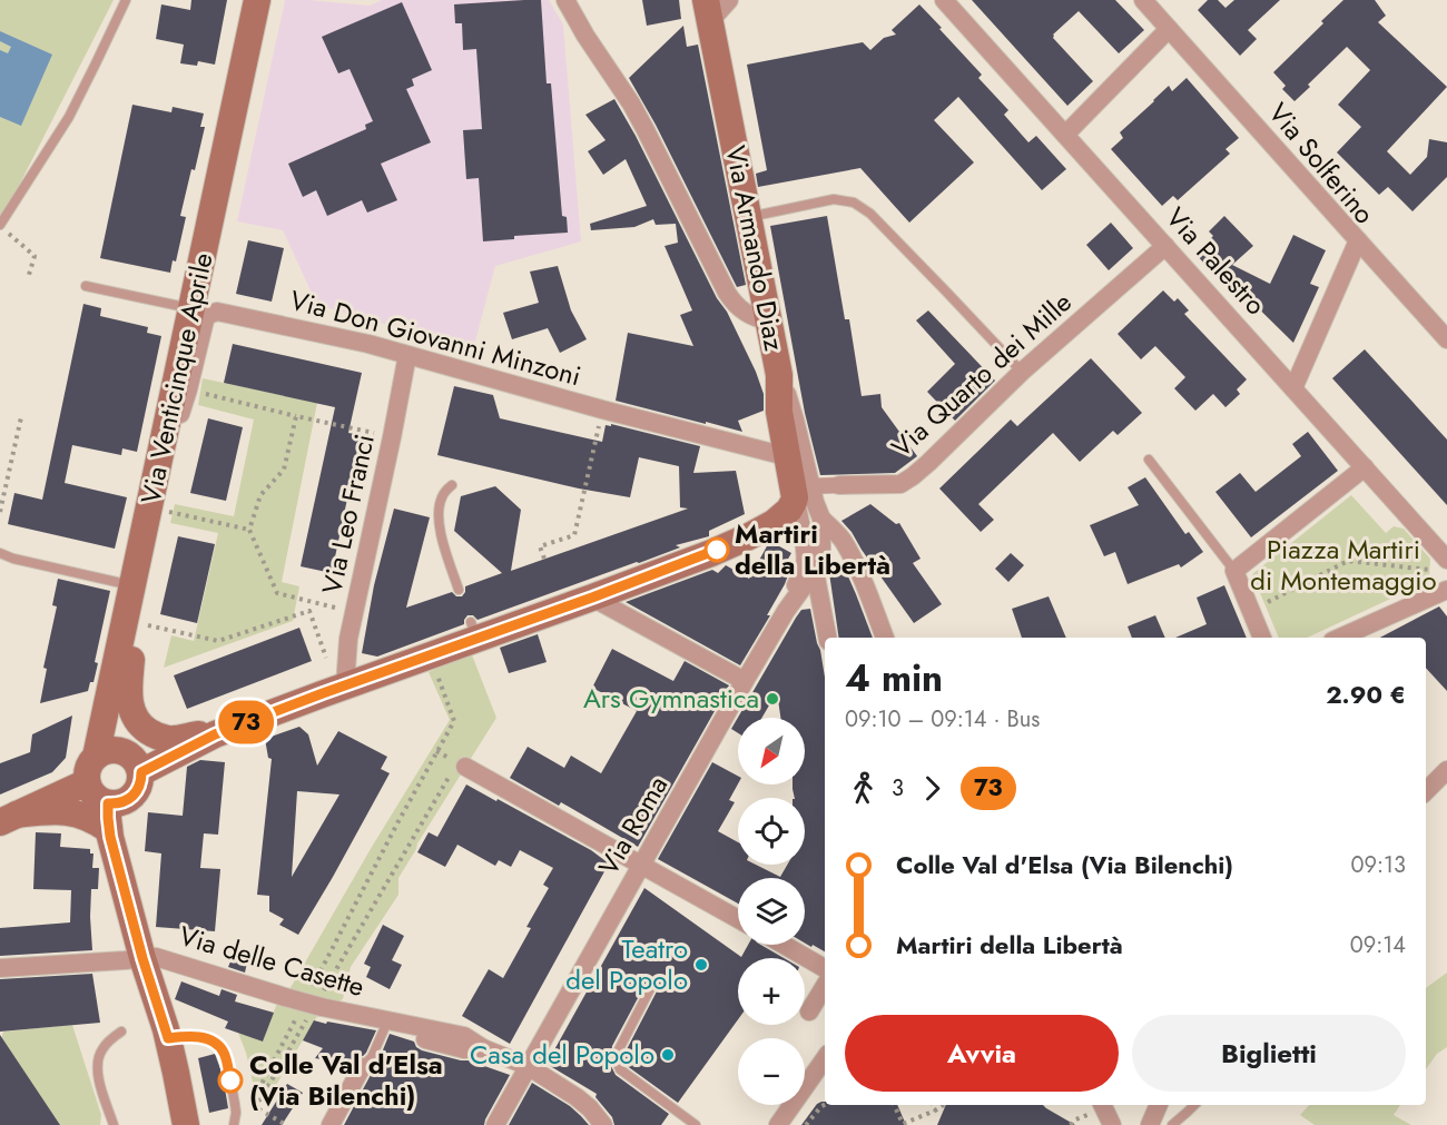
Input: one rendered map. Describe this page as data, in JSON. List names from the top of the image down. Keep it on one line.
{"streets":{"main road":["Via Armando Diaz","Via Venticinque Aprile"],"street":["Via Solferino","Via Palestro","Via Don Giovanni Minzoni","Via Quarto dei Mille","Via Leo Franci","Via Roma","Via delle Casette"]},"crossings":[["Via Solferino","Via Palestro"],["Via Armando Diaz","Via Don Giovanni Minzoni"],["Via Armando Diaz","Via Quarto dei Mille"],["Via Armando Diaz","Via Roma"],["Via Palestro","Via Quarto dei Mille"],["Via Don Giovanni Minzoni","Via Venticinque Aprile"],["Via Don Giovanni Minzoni","Via Leo Franci"],["Via Quarto dei Mille","Via Roma"],["Via Roma","Via delle Casette"]],"parks":["Piazza Martiri di Montemaggio"],"places":["Martiri della Libertà","Ars Gymnastica","Teatro del Popolo","Casa del Popolo","Colle Val d'Elsa (Via Bilenchi)"],"lines":["bus line 73"],"north":"bottom left","page":{"on_map":"73","heading":["4 min","09:10 – 09:14 · Bus","2.90 €"],"map_buttons":["+","−"],"legs":["3","73"],"list":[{"name":"Colle Val d'Elsa (Via Bilenchi)","value":"09:13"},{"name":"Martiri della Libertà","value":"09:14"}],"buttons":["Avvia","Biglietti"]}}
